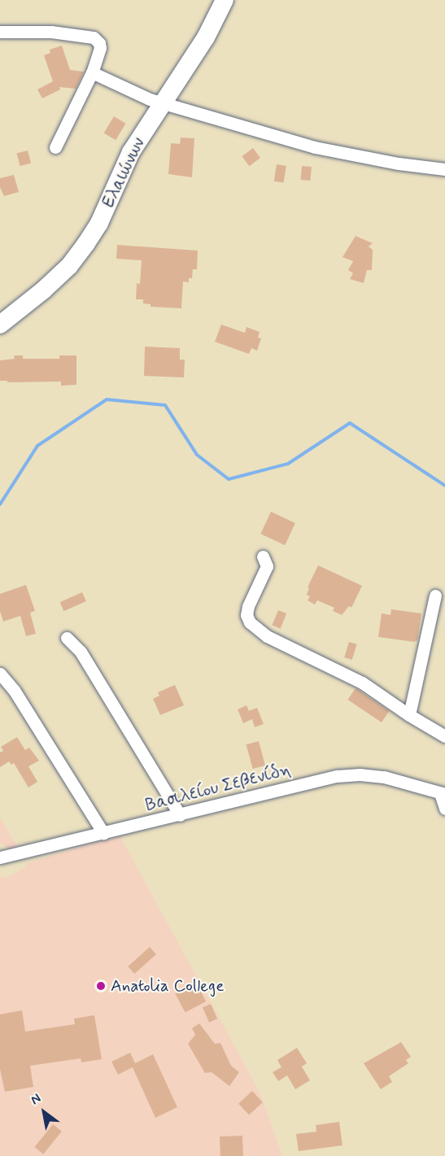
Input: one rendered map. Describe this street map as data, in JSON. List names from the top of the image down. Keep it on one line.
{"streets":{"street":["Ελαιώνων","Βασιλείου Σεβενίδη"]},"places":["Anatolia College"],"north":"top left"}
